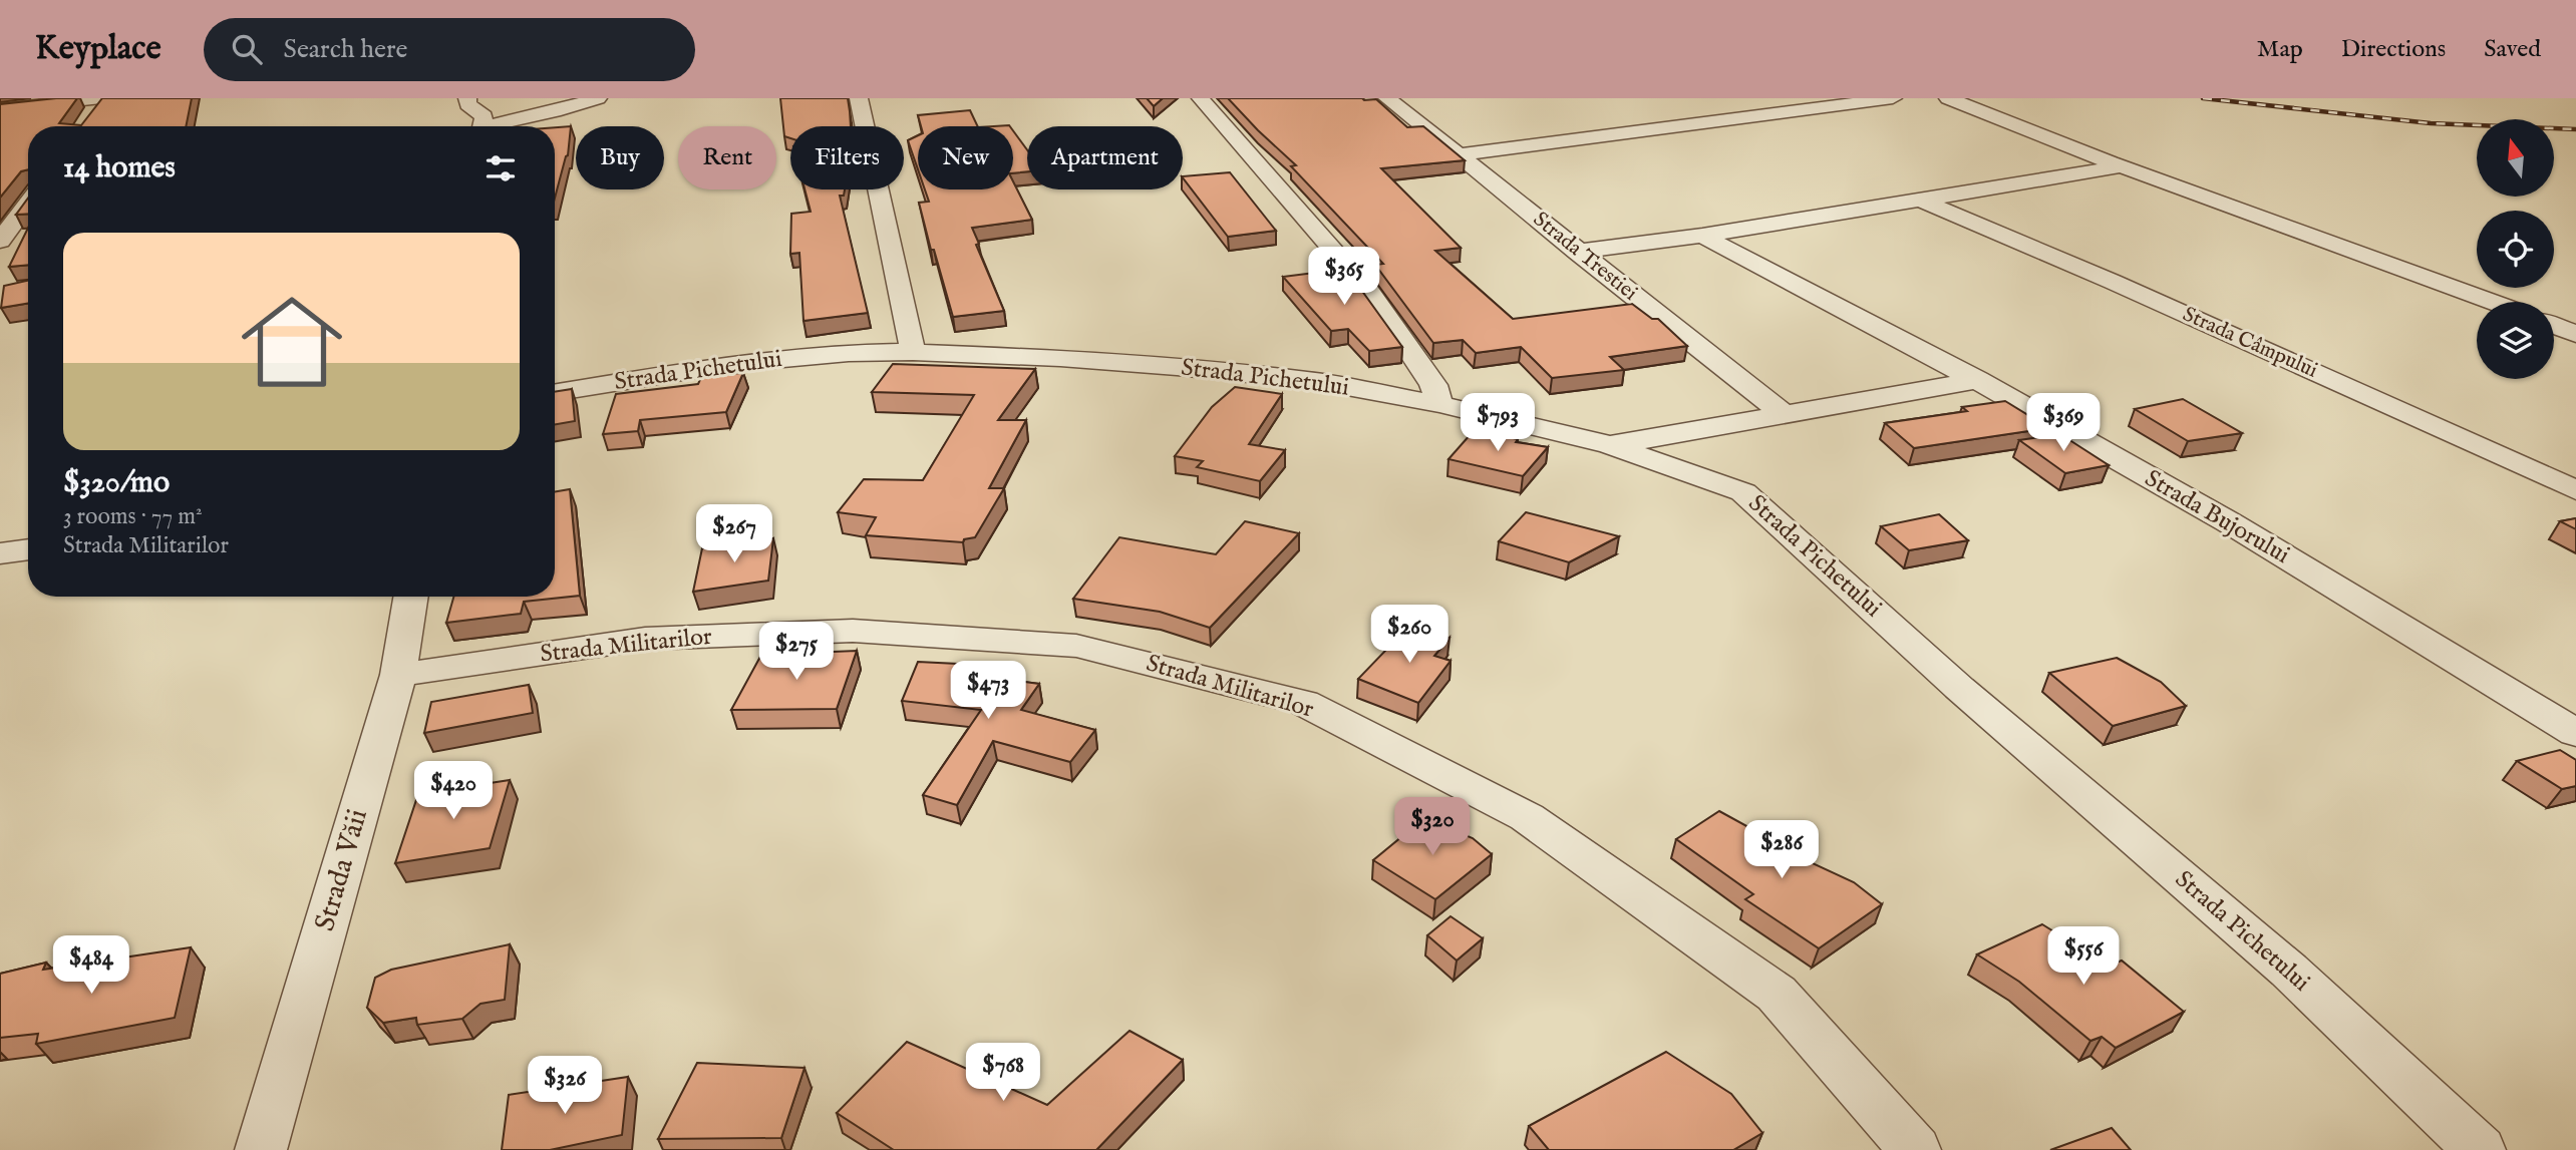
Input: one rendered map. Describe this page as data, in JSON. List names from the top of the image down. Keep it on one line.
{"streets":{"street":["Strada Trestiei","Strada Câmpului","Strada Pichetului","Strada Bujorului","Strada Militarilor","Strada Văii"]},"crossings":[["Strada Militarilor","Strada Văii"]],"north":"top","page":{"header":"Keyplace","search":"Search here","nav":["Map","Directions","Saved"],"chip":["Buy","Rent","Filters","New","Apartment"],"heading":"14 homes","list":[{"name":"$320/mo","note":"3 rooms · 77 m² · Strada Militarilor"}],"price":["$365","$793","$369","$267","$260","$275","$473","$420","$320","$286","$556","$484","$768","$326"]}}
